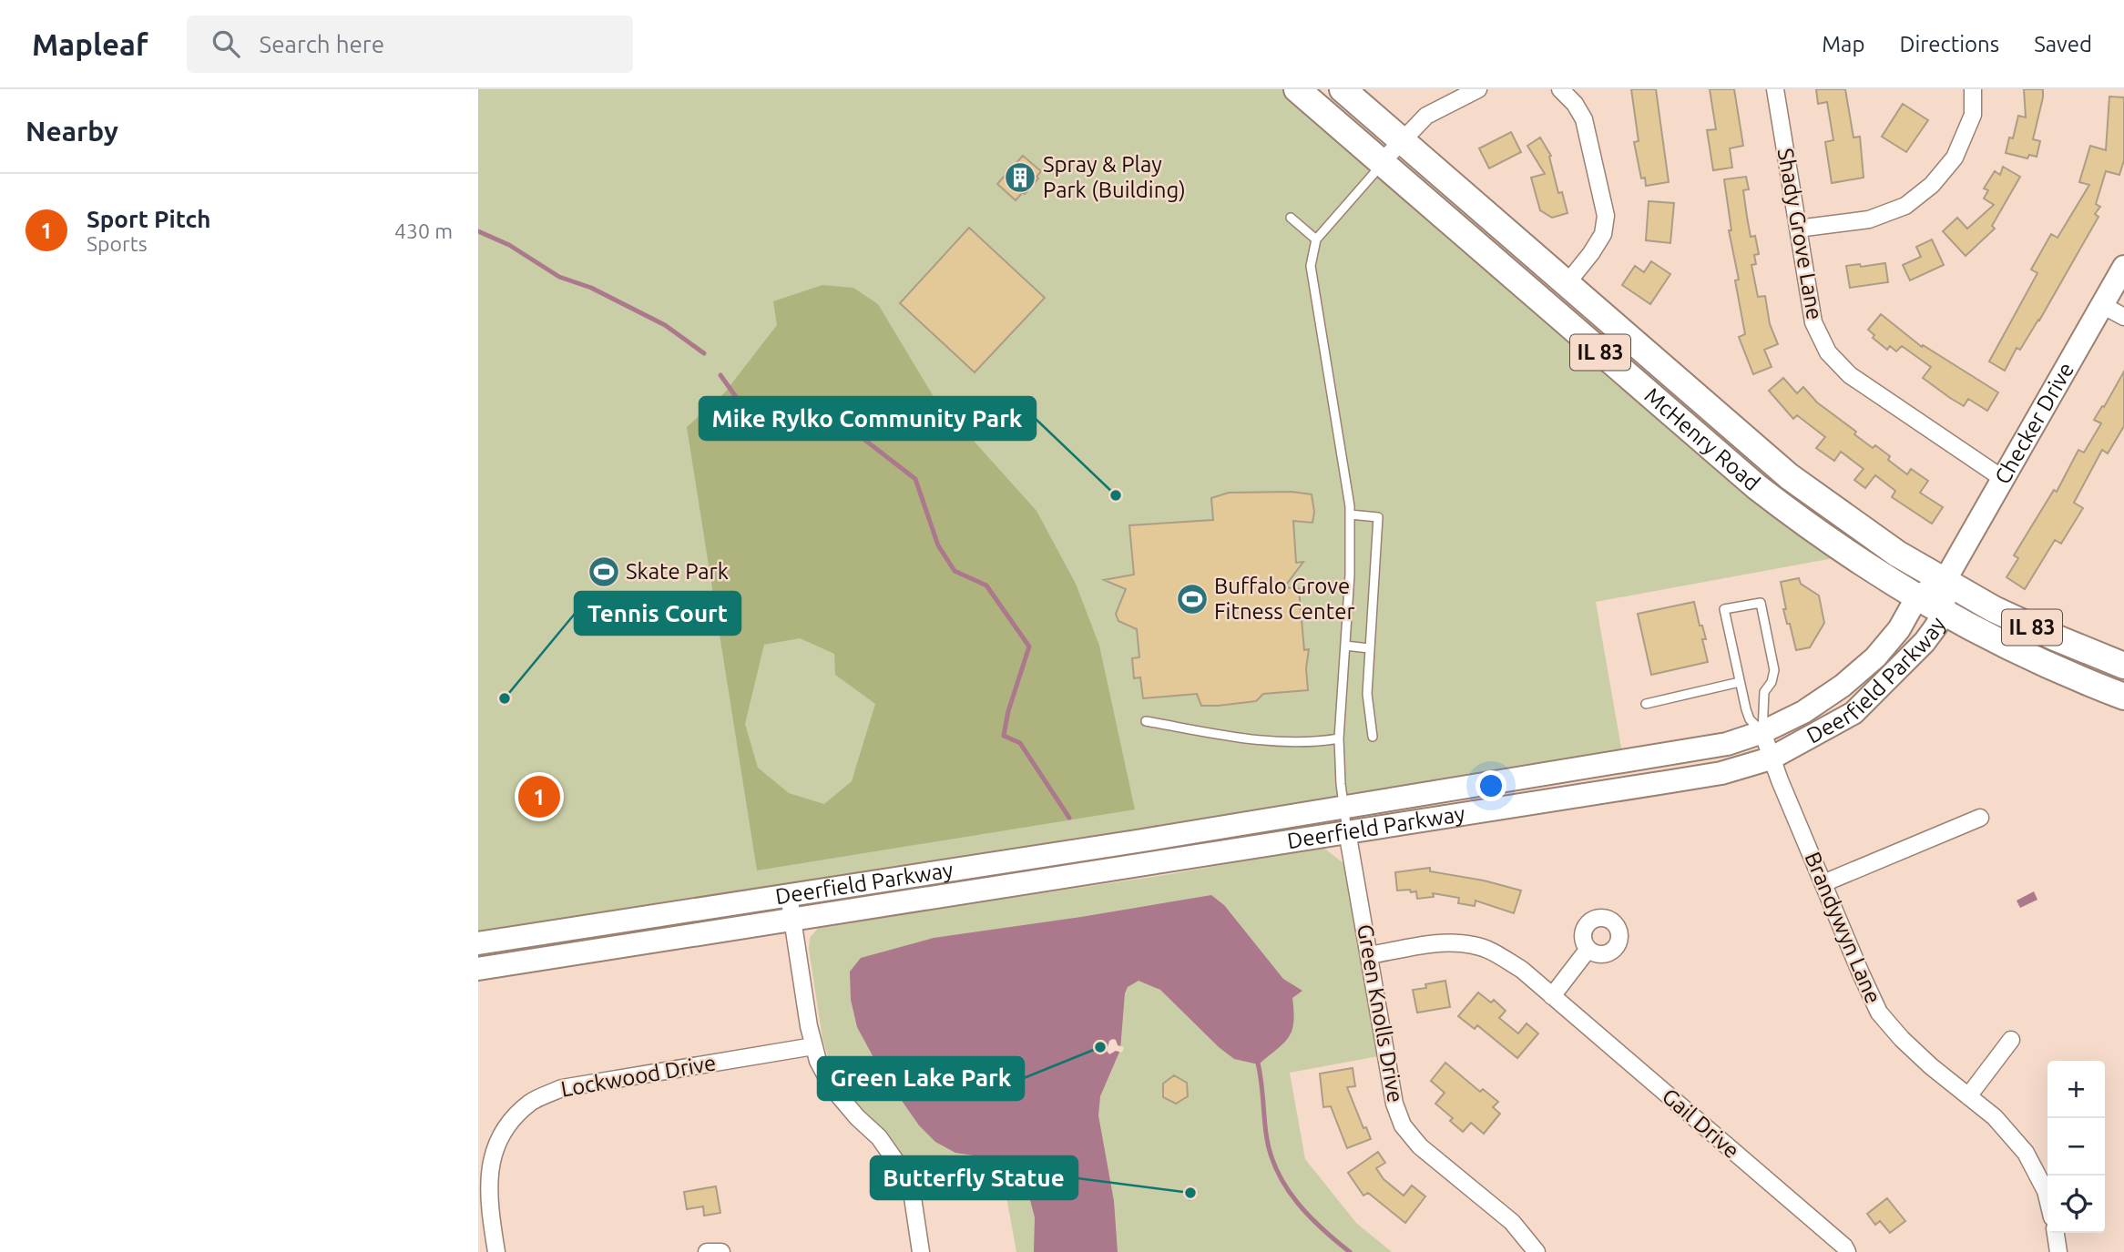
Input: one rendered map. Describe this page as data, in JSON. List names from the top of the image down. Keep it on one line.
{"streets":{"main road":["IL 83","Checker Drive","McHenry Road","Deerfield Parkway"],"street":["Shady Grove Lane","Brandywyn Lane","Green Knolls Drive","Lockwood Drive","Gail Drive"]},"crossings":[["Shady Grove Lane","Checker Drive"],["Checker Drive","McHenry Road"],["Checker Drive","Deerfield Parkway"],["McHenry Road","Deerfield Parkway"],["Deerfield Parkway","Brandywyn Lane"],["Deerfield Parkway","Green Knolls Drive"],["Green Knolls Drive","Gail Drive"]],"places":{"building":["Spray & Play Park (Building)"],"other":["Mike Rylko Community Park","Tennis Court","Green Lake Park","Butterfly Statue"],"sports":["Skate Park","Buffalo Grove Fitness Center"]},"page":{"header":"Mapleaf","search":"Search here","nav":["Map","Directions","Saved"],"heading":"Nearby","list":[{"mark":"1","name":"Sport Pitch","note":"Sports","value":"430 m"}],"pins":"1","map_buttons":["+","−"]}}
